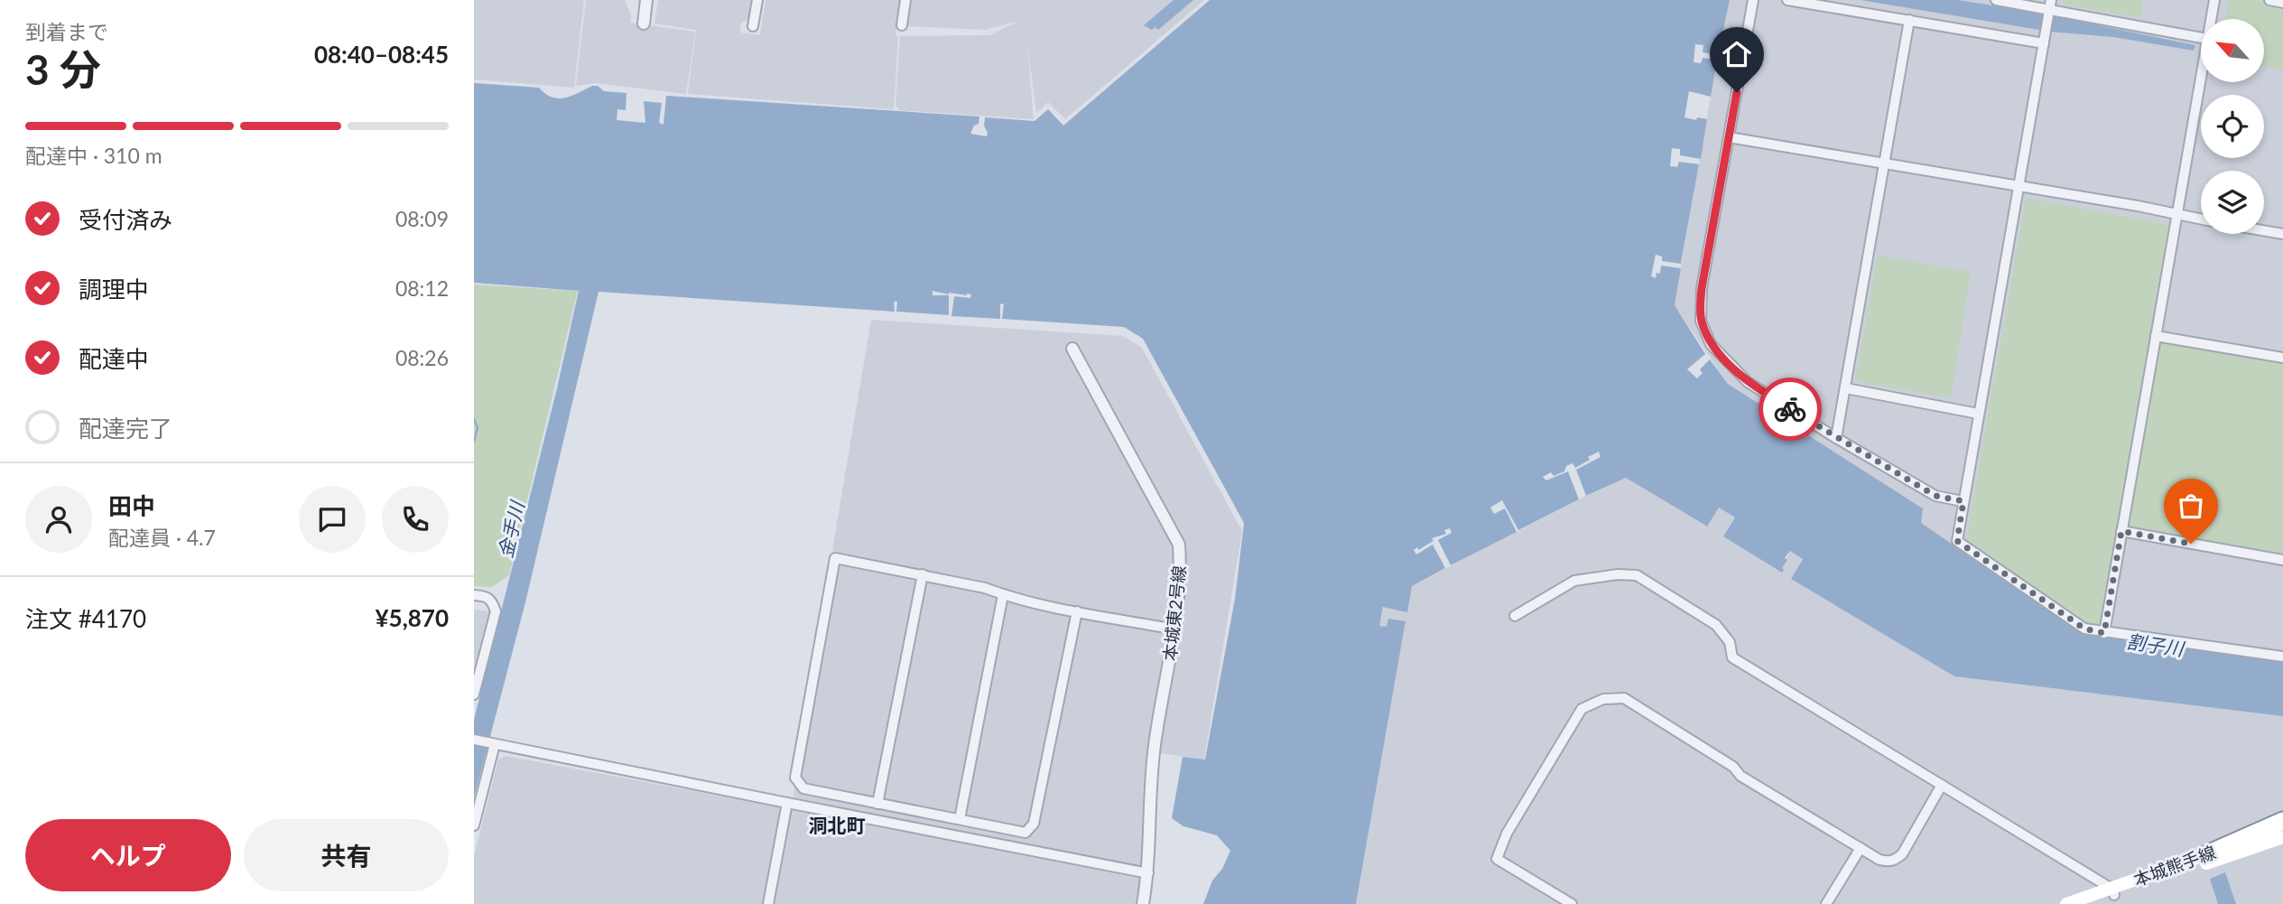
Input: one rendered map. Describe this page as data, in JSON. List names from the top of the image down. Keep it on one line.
{"streets":{"main road":["本城熊手線"],"street":["本城東2号線"]},"districts":["洞北町"],"water":["金手川","割子川"],"north":"top left","page":{"heading":["3 分","到着まで","08:40–08:45"],"panel":["田中","配達員 · 4.7","注文 #4170","¥5,870"],"bar":"配達中 · 310 m","list":[["受付済み","08:09"],["調理中","08:12"],["配達中","08:26"],"配達完了"],"buttons":["ヘルプ","共有"]}}
